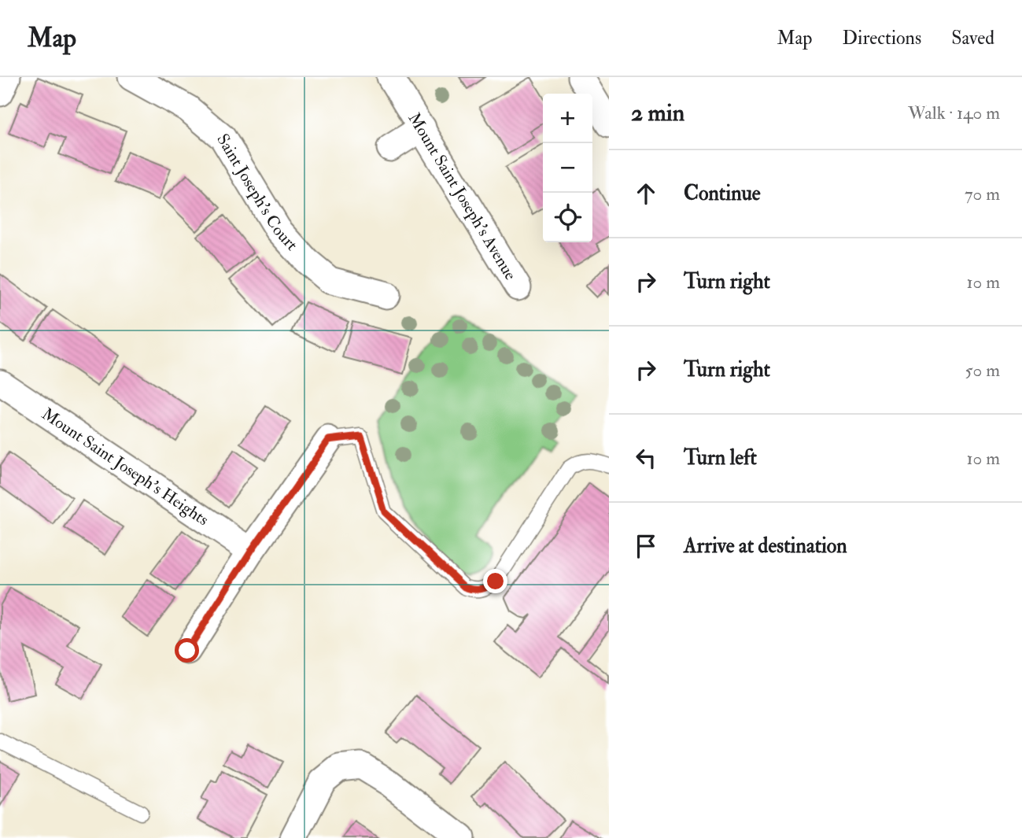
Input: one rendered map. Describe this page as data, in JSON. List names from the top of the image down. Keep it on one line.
{"streets":{"street":["Saint Joseph's Court","Mount Saint Joseph's Avenue","Mount Saint Joseph's Heights"]},"page":{"header":"Map","nav":["Map","Directions","Saved"],"heading":["2 min","Walk · 140 m"],"map_buttons":["+","−"],"list":[["Continue","70 m"],["Turn right","10 m"],["Turn right","50 m"],["Turn left","10 m"],"Arrive at destination"]}}
